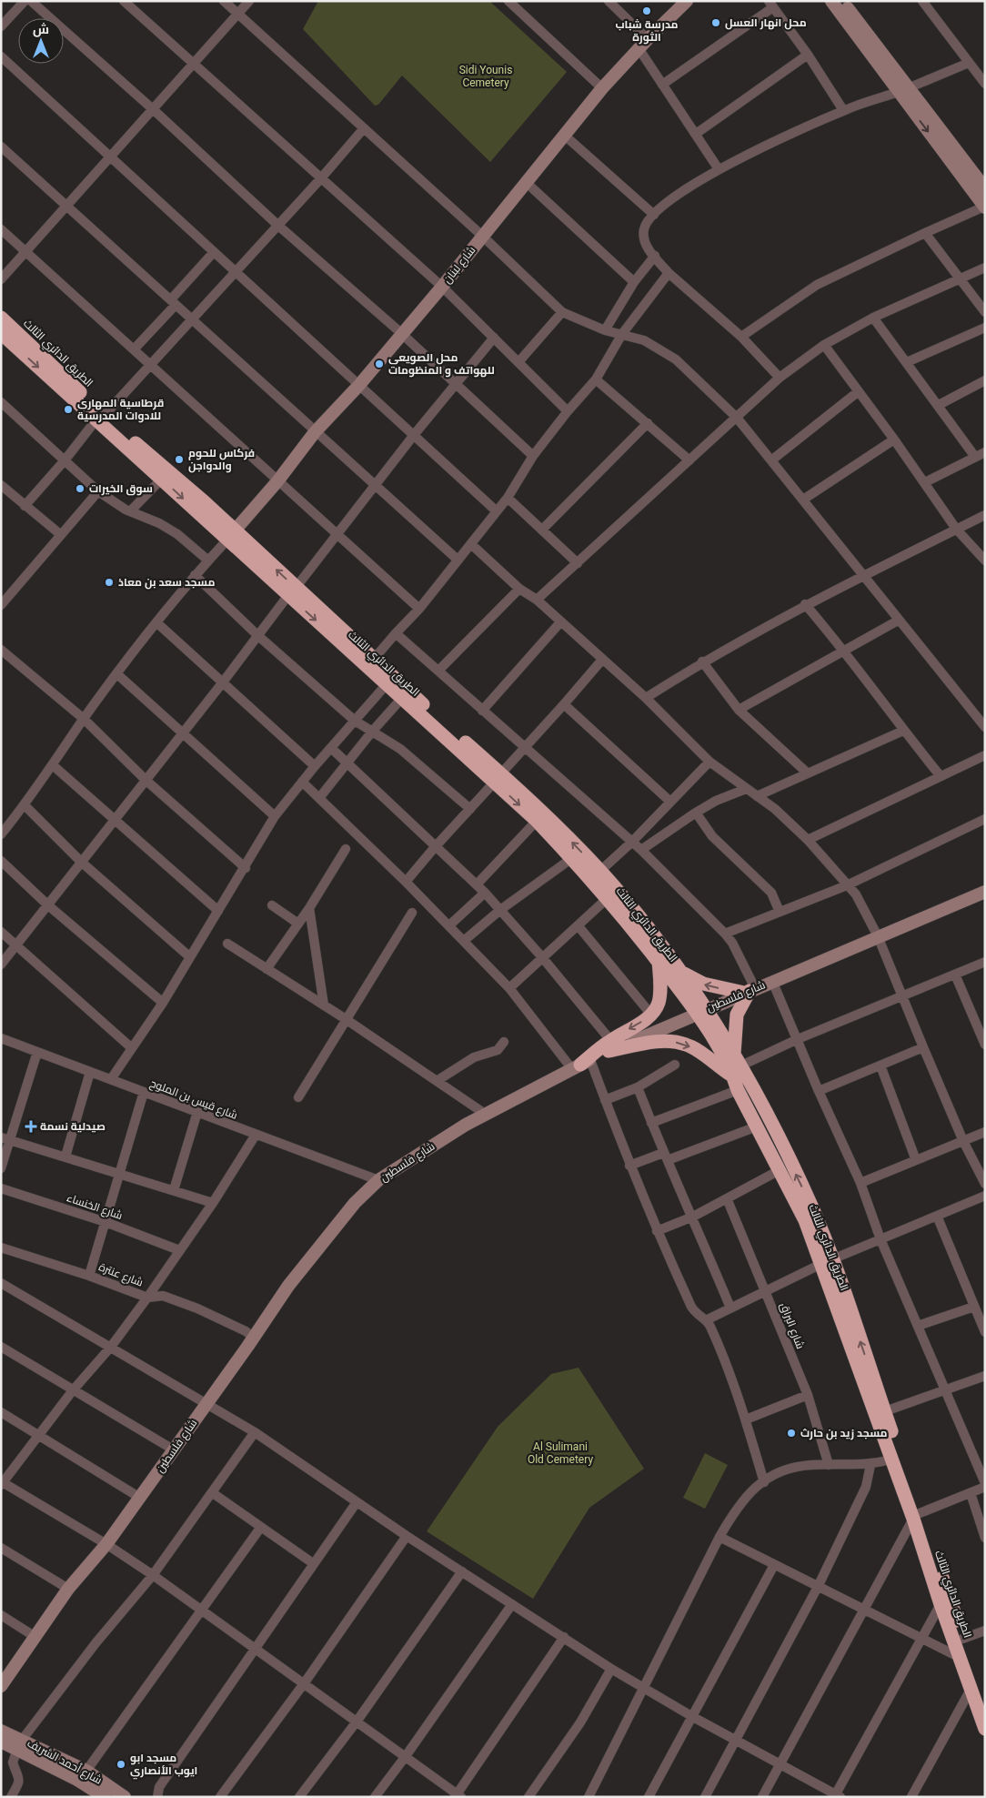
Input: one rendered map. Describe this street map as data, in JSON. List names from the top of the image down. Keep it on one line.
{"streets":{"highway":["الطريق الدائري الثالث"],"street":["شارع لبنان","شارع فلسطين","شارع قيس بن الملوح","شارع الخنساء","شارع عنترة","شارع البراق","شارع أحمد الشريف"]},"crossings":[["شارع لبنان","الطريق الدائري الثالث"],["الطريق الدائري الثالث","شارع فلسطين"],["شارع فلسطين","شارع قيس بن الملوح"],["شارع فلسطين","شارع عنترة"]],"parks":["Sidi Younis Cemetery","Al Sulimani Old Cemetery"],"places":{"other":["مدرسة شباب الثورة","محل انهار العسل","محل الصويعي للهواتف و المنظومات","قرطاسية المهاري للادوات المدرسية","فركاس للحوم والدواجن","سوق الخيرات","مسجد سعد بن معاذ","مسجد زيد بن حارث","مسجد ابو ايوب الأنصاري"],"health":["صيدلية نسمة"]},"north":"top"}
